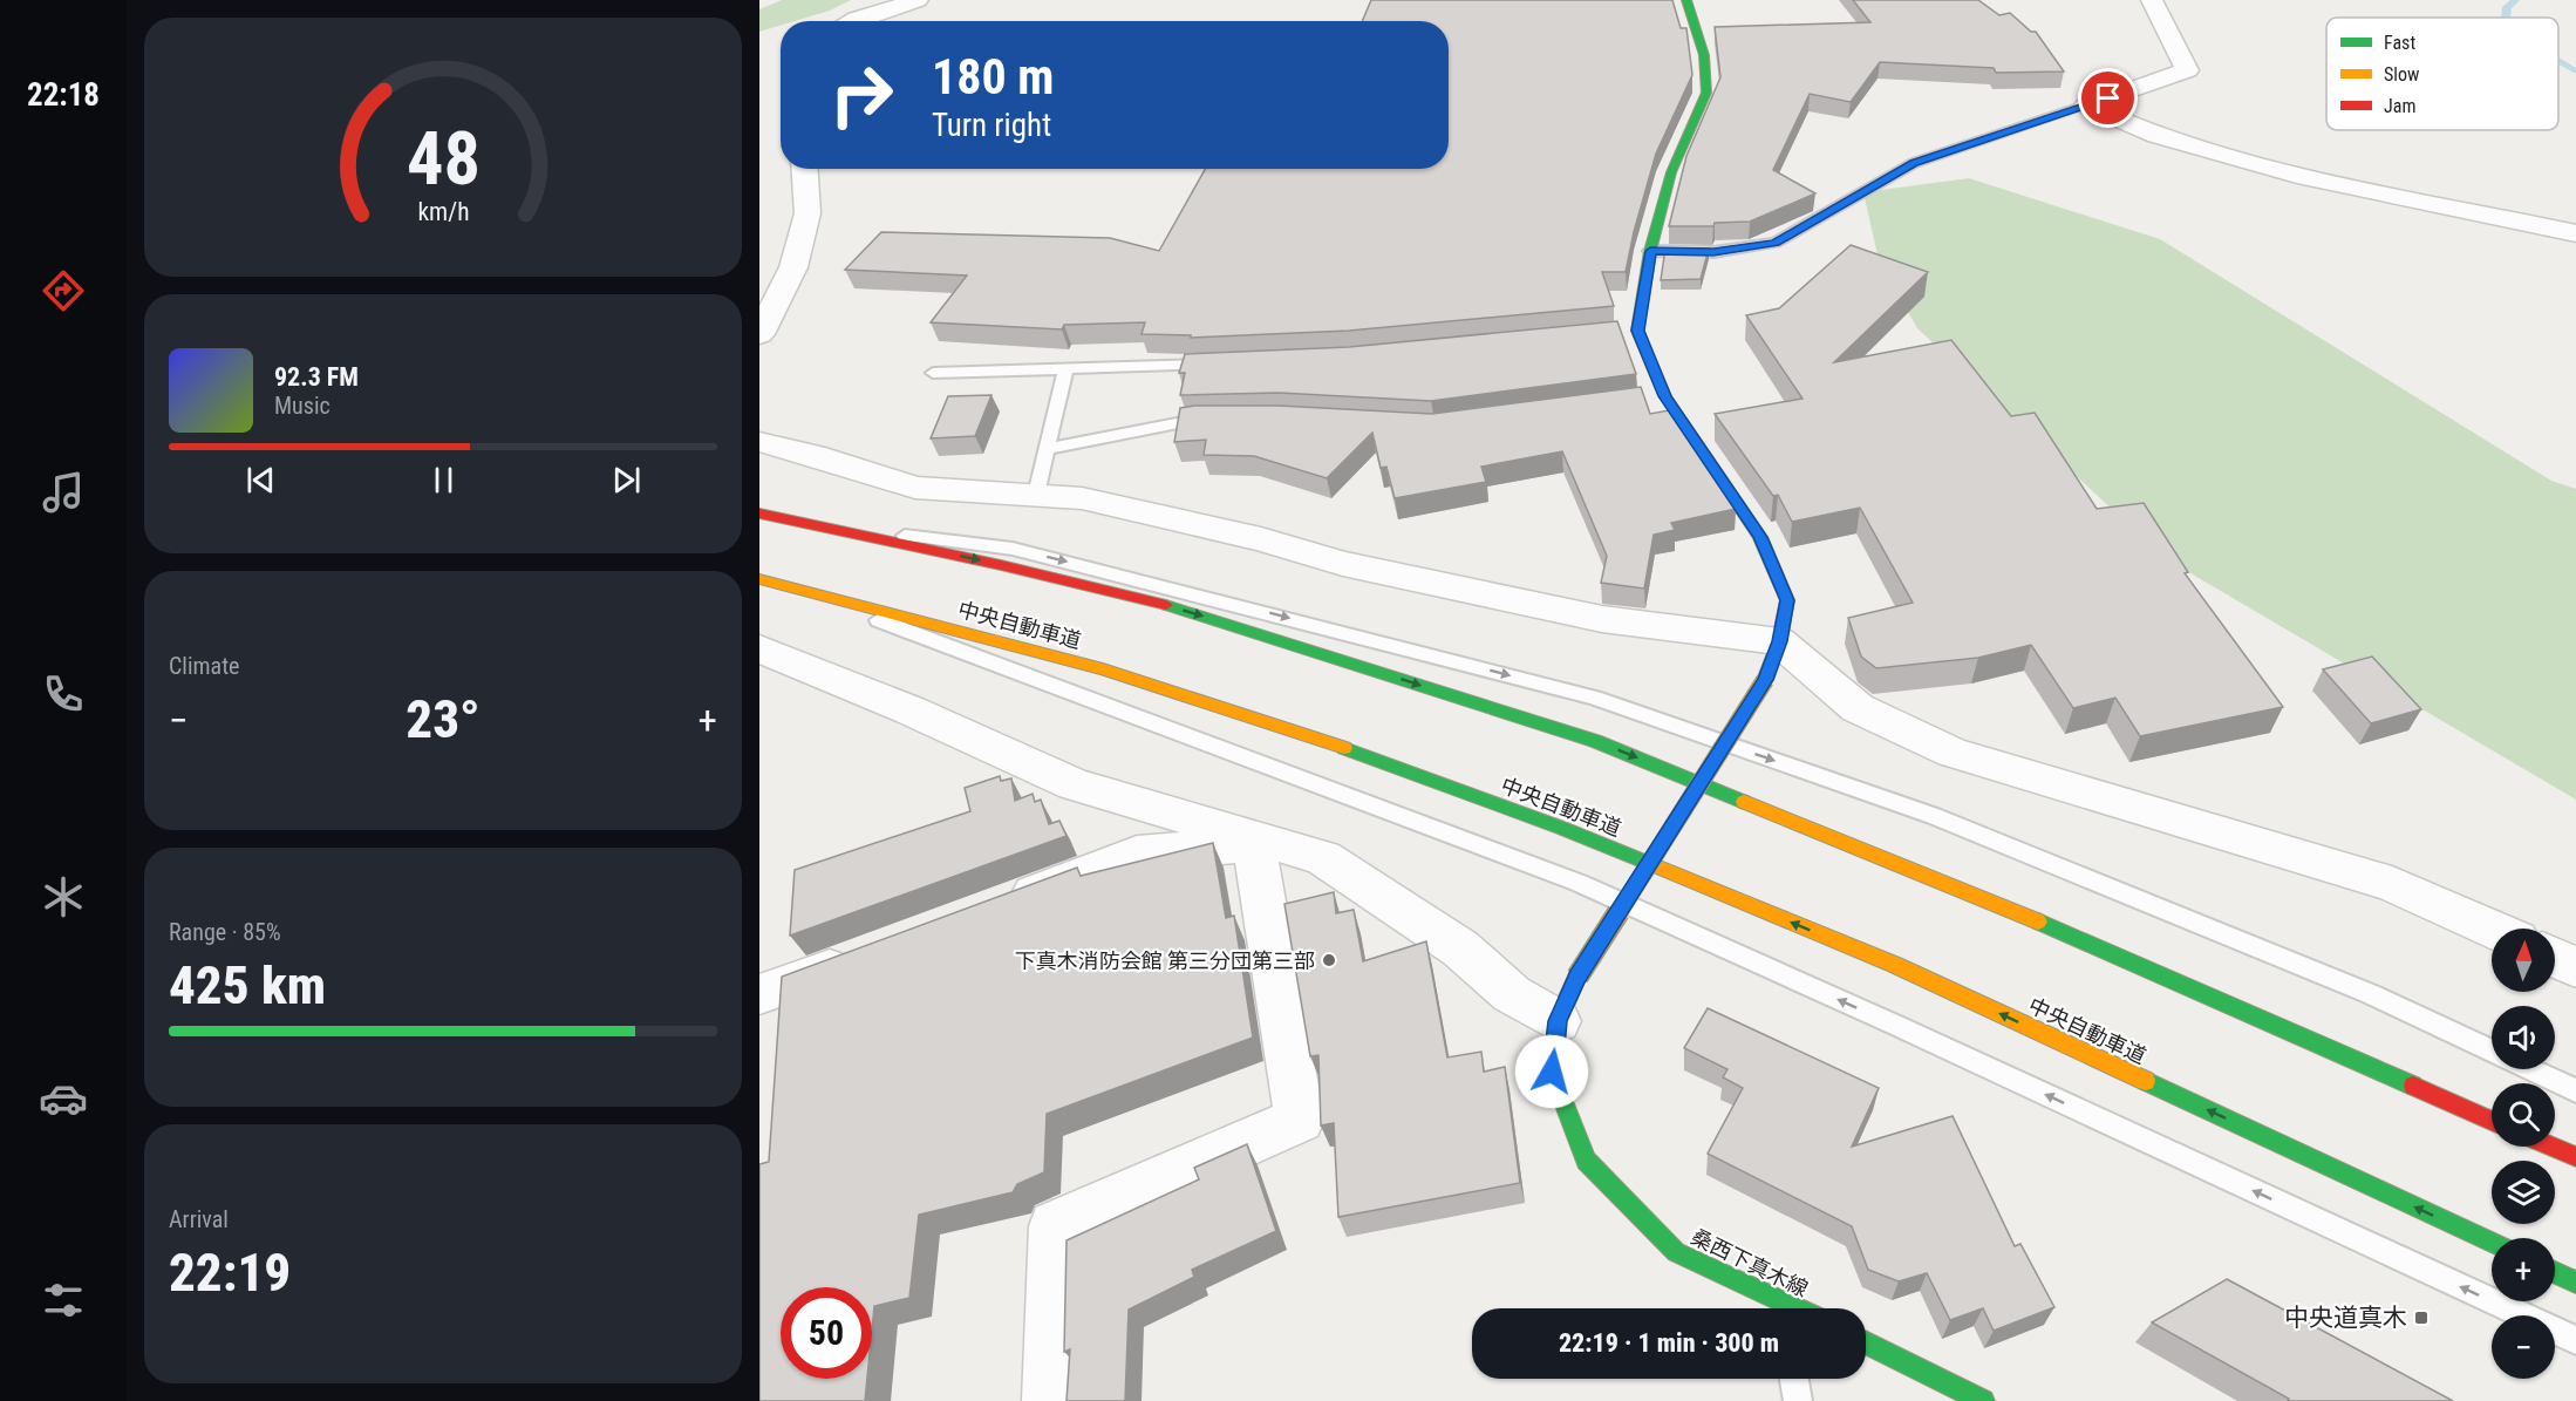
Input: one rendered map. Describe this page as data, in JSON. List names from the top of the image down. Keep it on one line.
{"streets":{"main road":["中央自動車道","桑西下真木線"]},"places":{"other":["下真木消防会館 第三分団第三部"],"transit":["中央道真木"]},"legend":["Fast","Slow","Jam"],"north":"top","page":{"tabs":"22:18","turn":["180 m","Turn right"],"song":["92.3 FM","Music"],"tile":["Climate",["Range · 85%","425 km"],["Arrival","22:19"]],"heat":["−","23°","+"],"map_buttons":["+","−"],"limit":"50","trip":"22:19 · 1 min · 300 m","gauge":["48","km/h"]}}
